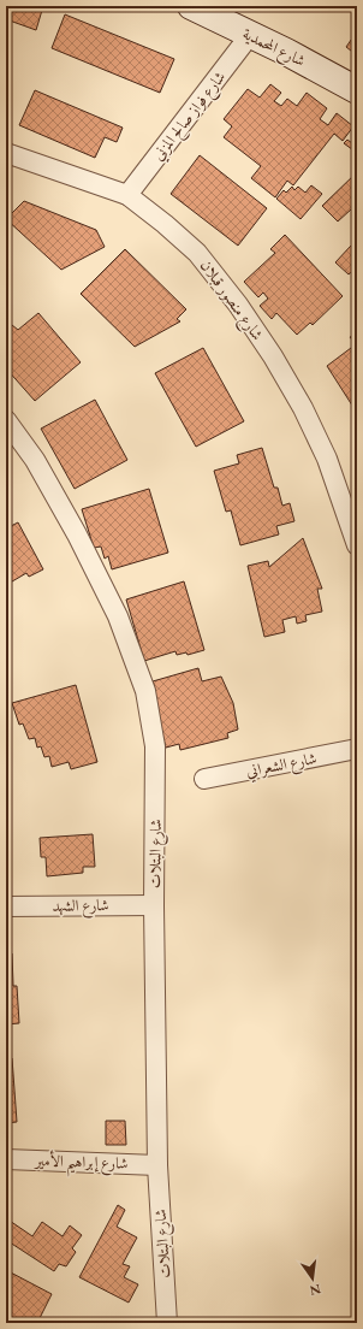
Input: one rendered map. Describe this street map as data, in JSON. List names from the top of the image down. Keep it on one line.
{"streets":{"street":["شارع المحمدية","شارع فواز صالح المزني","شارع منصور قبلان","شارع الشعراني","شارع البتلات","شارع الشهد","شارع إبراهيم الأمير"]},"crossings":[["شارع المحمدية","شارع فواز صالح المزني"],["شارع فواز صالح المزني","شارع منصور قبلان"],["شارع البتلات","شارع الشهد"],["شارع البتلات","شارع إبراهيم الأمير"]],"north":"bottom"}
